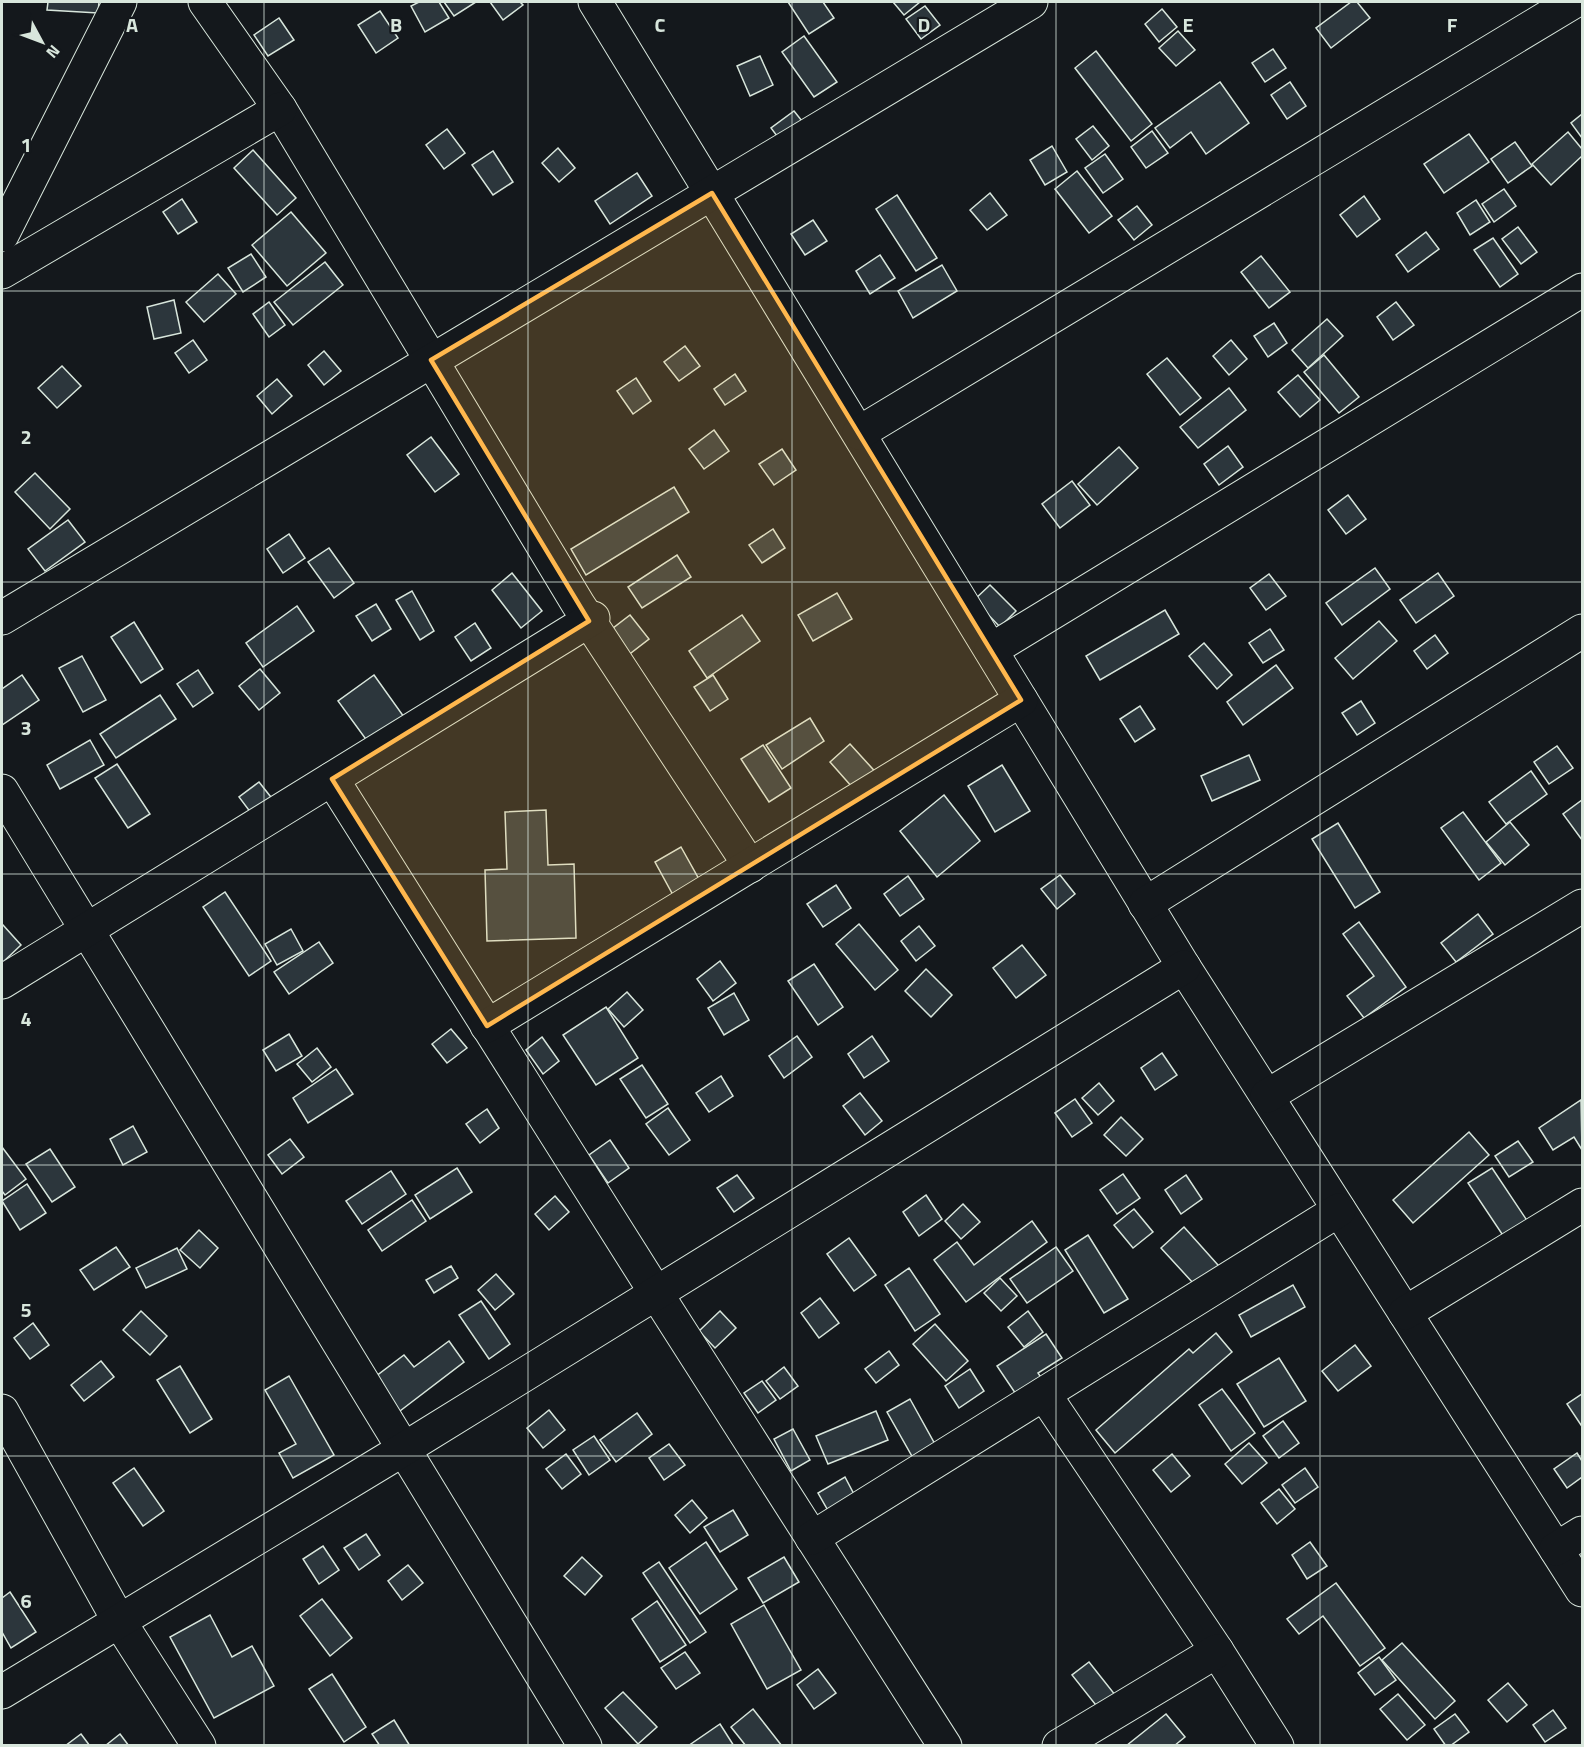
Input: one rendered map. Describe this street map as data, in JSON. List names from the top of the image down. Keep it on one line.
{"north":"bottom right","grid":{"columns":["A","B","C","D","E","F"],"rows":["1","2","3","4","5","6"]}}
